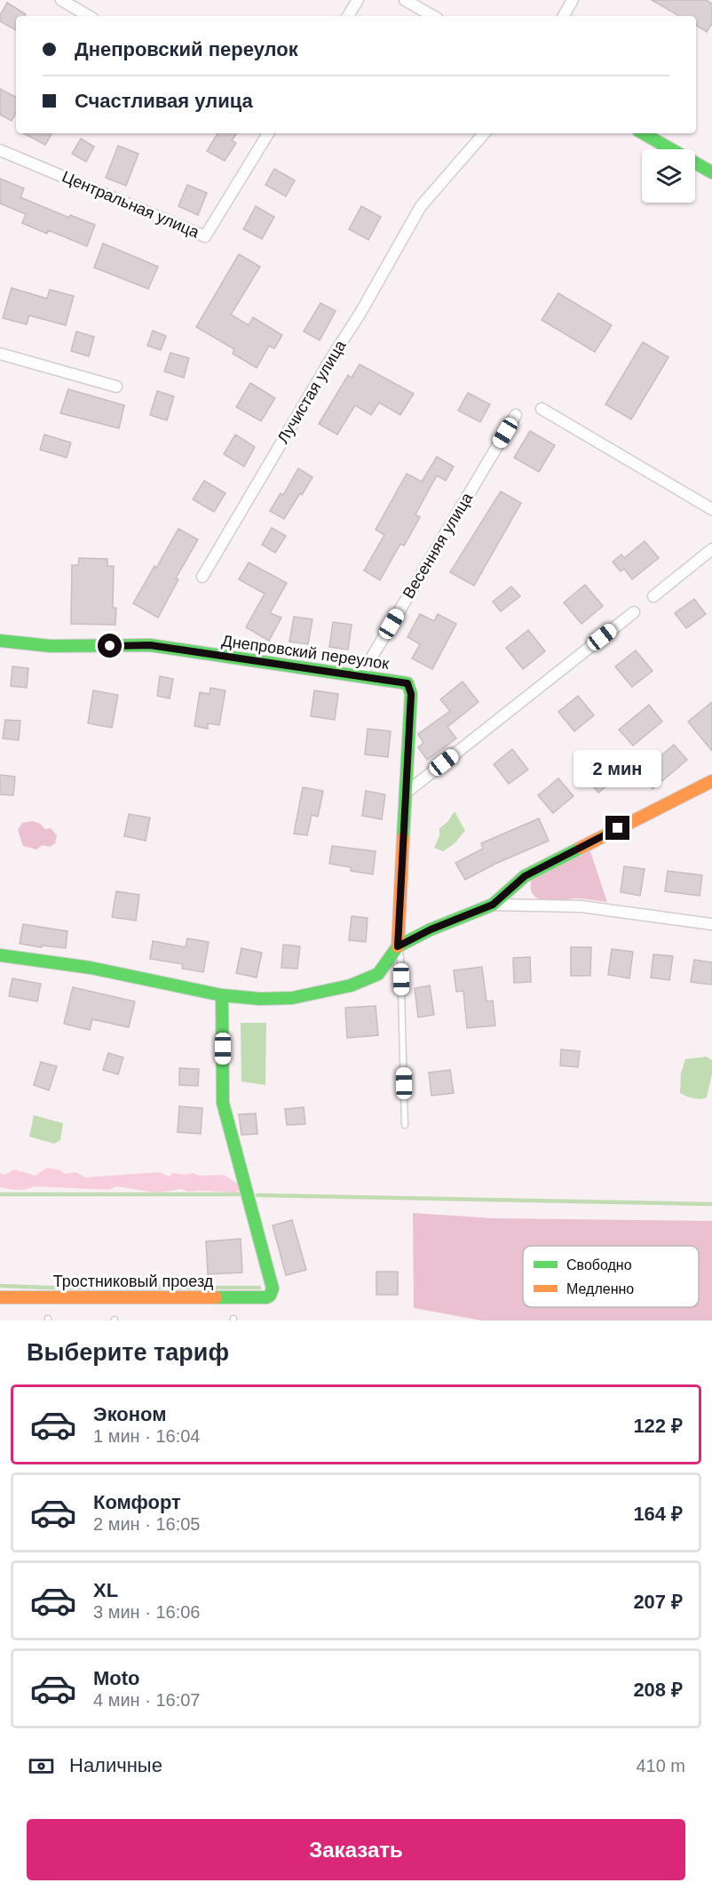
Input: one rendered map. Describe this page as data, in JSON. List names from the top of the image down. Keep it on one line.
{"streets":{"street":["Центральная улица","Лучистая улица","Весенняя улица","Днепровский переулок","Тростниковый проезд"]},"crossings":[["Весенняя улица","Днепровский переулок"]],"legend":["Свободно","Медленно"],"page":{"banner":["Днепровский переулок","Счастливая улица"],"bubble":"2 мин","heading":"Выберите тариф","list":[{"name":"Эконом","note":"1 мин · 16:04","value":"122 ₽"},{"name":"Комфорт","note":"2 мин · 16:05","value":"164 ₽"},{"name":"XL","note":"3 мин · 16:06","value":"207 ₽"},{"name":"Moto","note":"4 мин · 16:07","value":"208 ₽"}],"pay":["Наличные","410 m"],"buttons":"Заказать"}}
